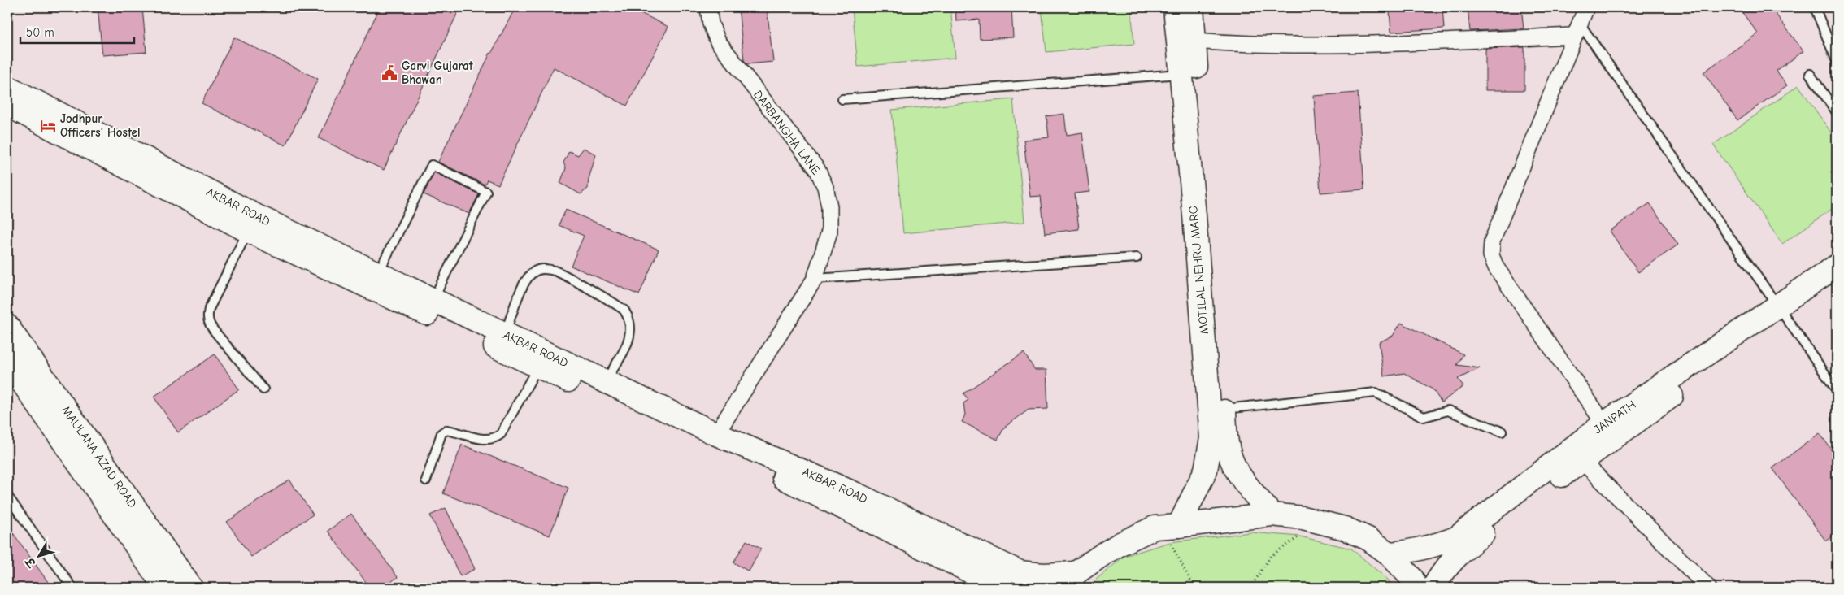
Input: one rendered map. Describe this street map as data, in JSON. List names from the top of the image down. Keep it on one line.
{"streets":{"main road":["AKBAR ROAD","MOTILAL NEHRU MARG","JANPATH","MAULANA AZAD ROAD"],"street":["DARBANGHA LANE"]},"crossings":[["DARBANGHA LANE","AKBAR ROAD"]],"places":{"public building":["Garvi Gujarat Bhawan"],"hotel":["Jodhpur Officers' Hostel"]},"scale_bar":"50 m","north":"bottom left"}
